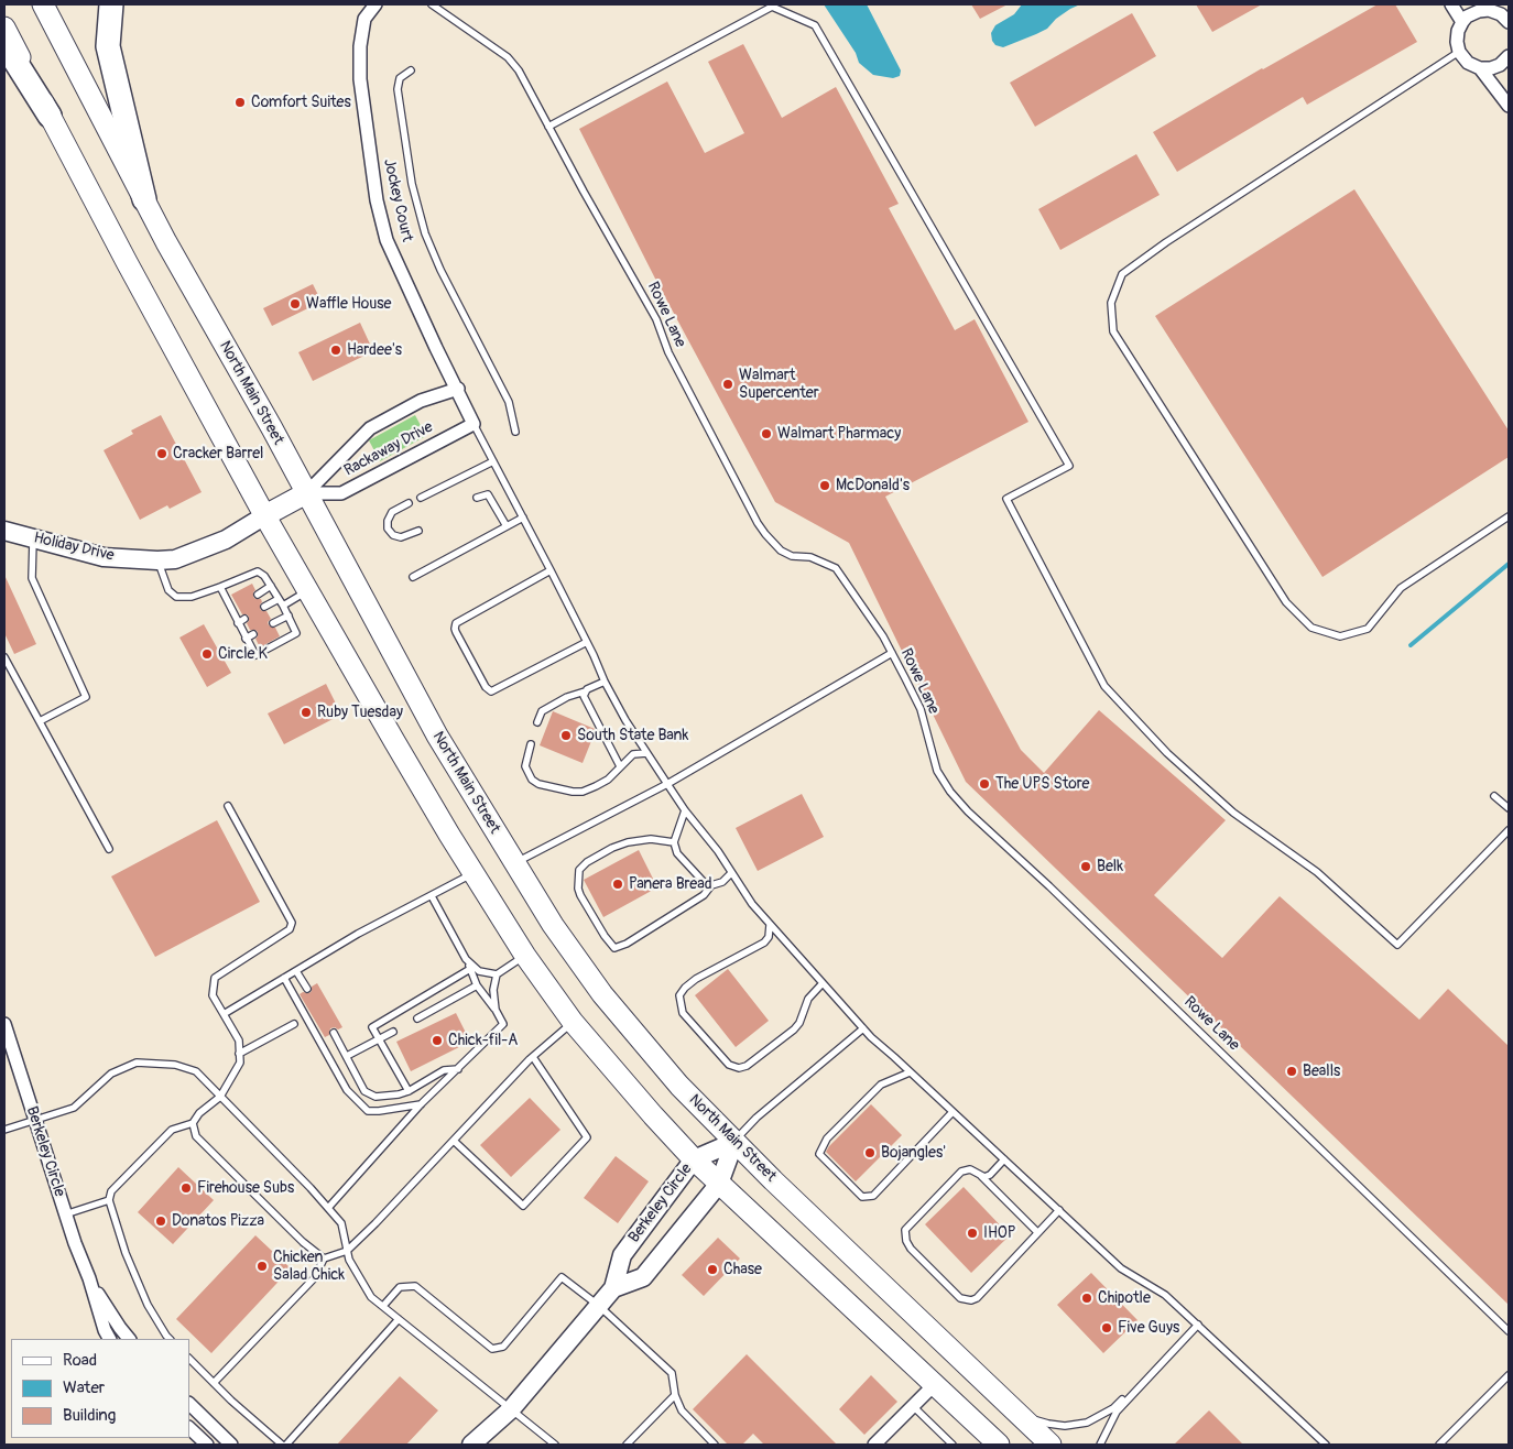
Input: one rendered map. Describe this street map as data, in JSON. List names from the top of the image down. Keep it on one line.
{"streets":{"main road":["North Main Street"],"street":["Jockey Court","Rackaway Drive","Holiday Drive","Berkeley Circle"],"lane":["Rowe Lane"]},"crossings":[["Jockey Court","Rackaway Drive"],["North Main Street","Rackaway Drive"],["North Main Street","Berkeley Circle"]],"places":["Comfort Suites","Waffle House","Hardee's","Walmart Supercenter","Walmart Pharmacy","Cracker Barrel","McDonald's","Circle K","Ruby Tuesday","South State Bank","The UPS Store","Belk","Panera Bread","Chick-fil-A","Bealls","Bojangles'","Firehouse Subs","Donatos Pizza","IHOP","Chicken Salad Chick","Chase","Chipotle","Five Guys"],"legend":["Road","Water","Building"]}
